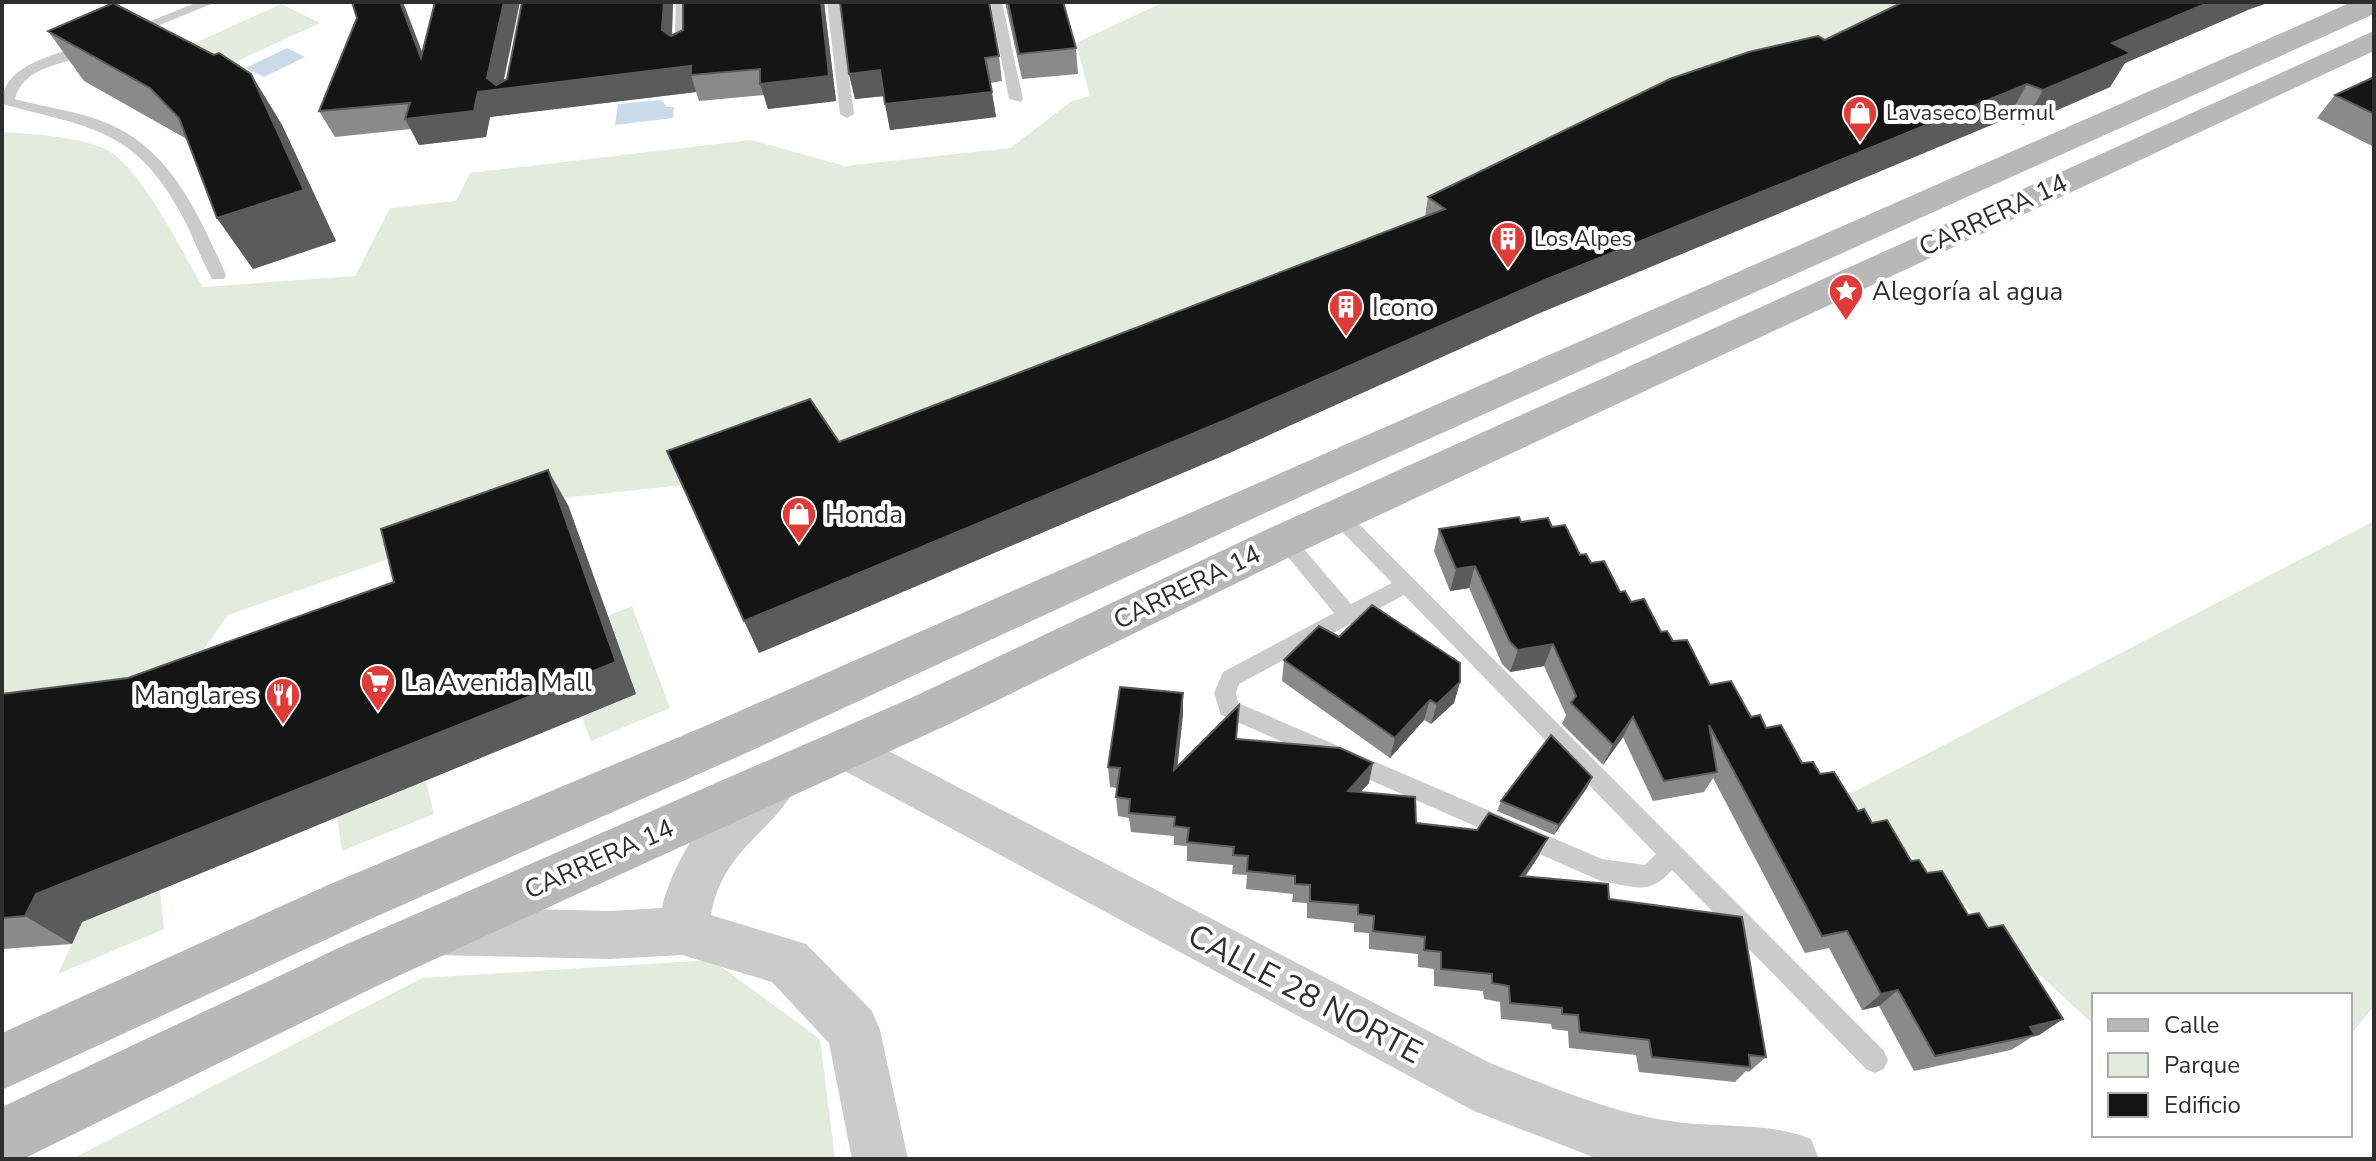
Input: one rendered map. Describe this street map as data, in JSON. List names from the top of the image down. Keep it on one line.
{"streets":{"main road":["CARRERA 14"],"street":["CALLE 28 NORTE"]},"crossings":[["CARRERA 14","CALLE 28 NORTE"]],"places":{"shop":["Lavaseco Bermul","Honda"],"building":["Los Alpes","Icono"],"place":["Alegoría al agua"],"supermarket":["La Avenida Mall"],"restaurant":["Manglares"]},"legend":["Calle","Parque","Edificio"]}
